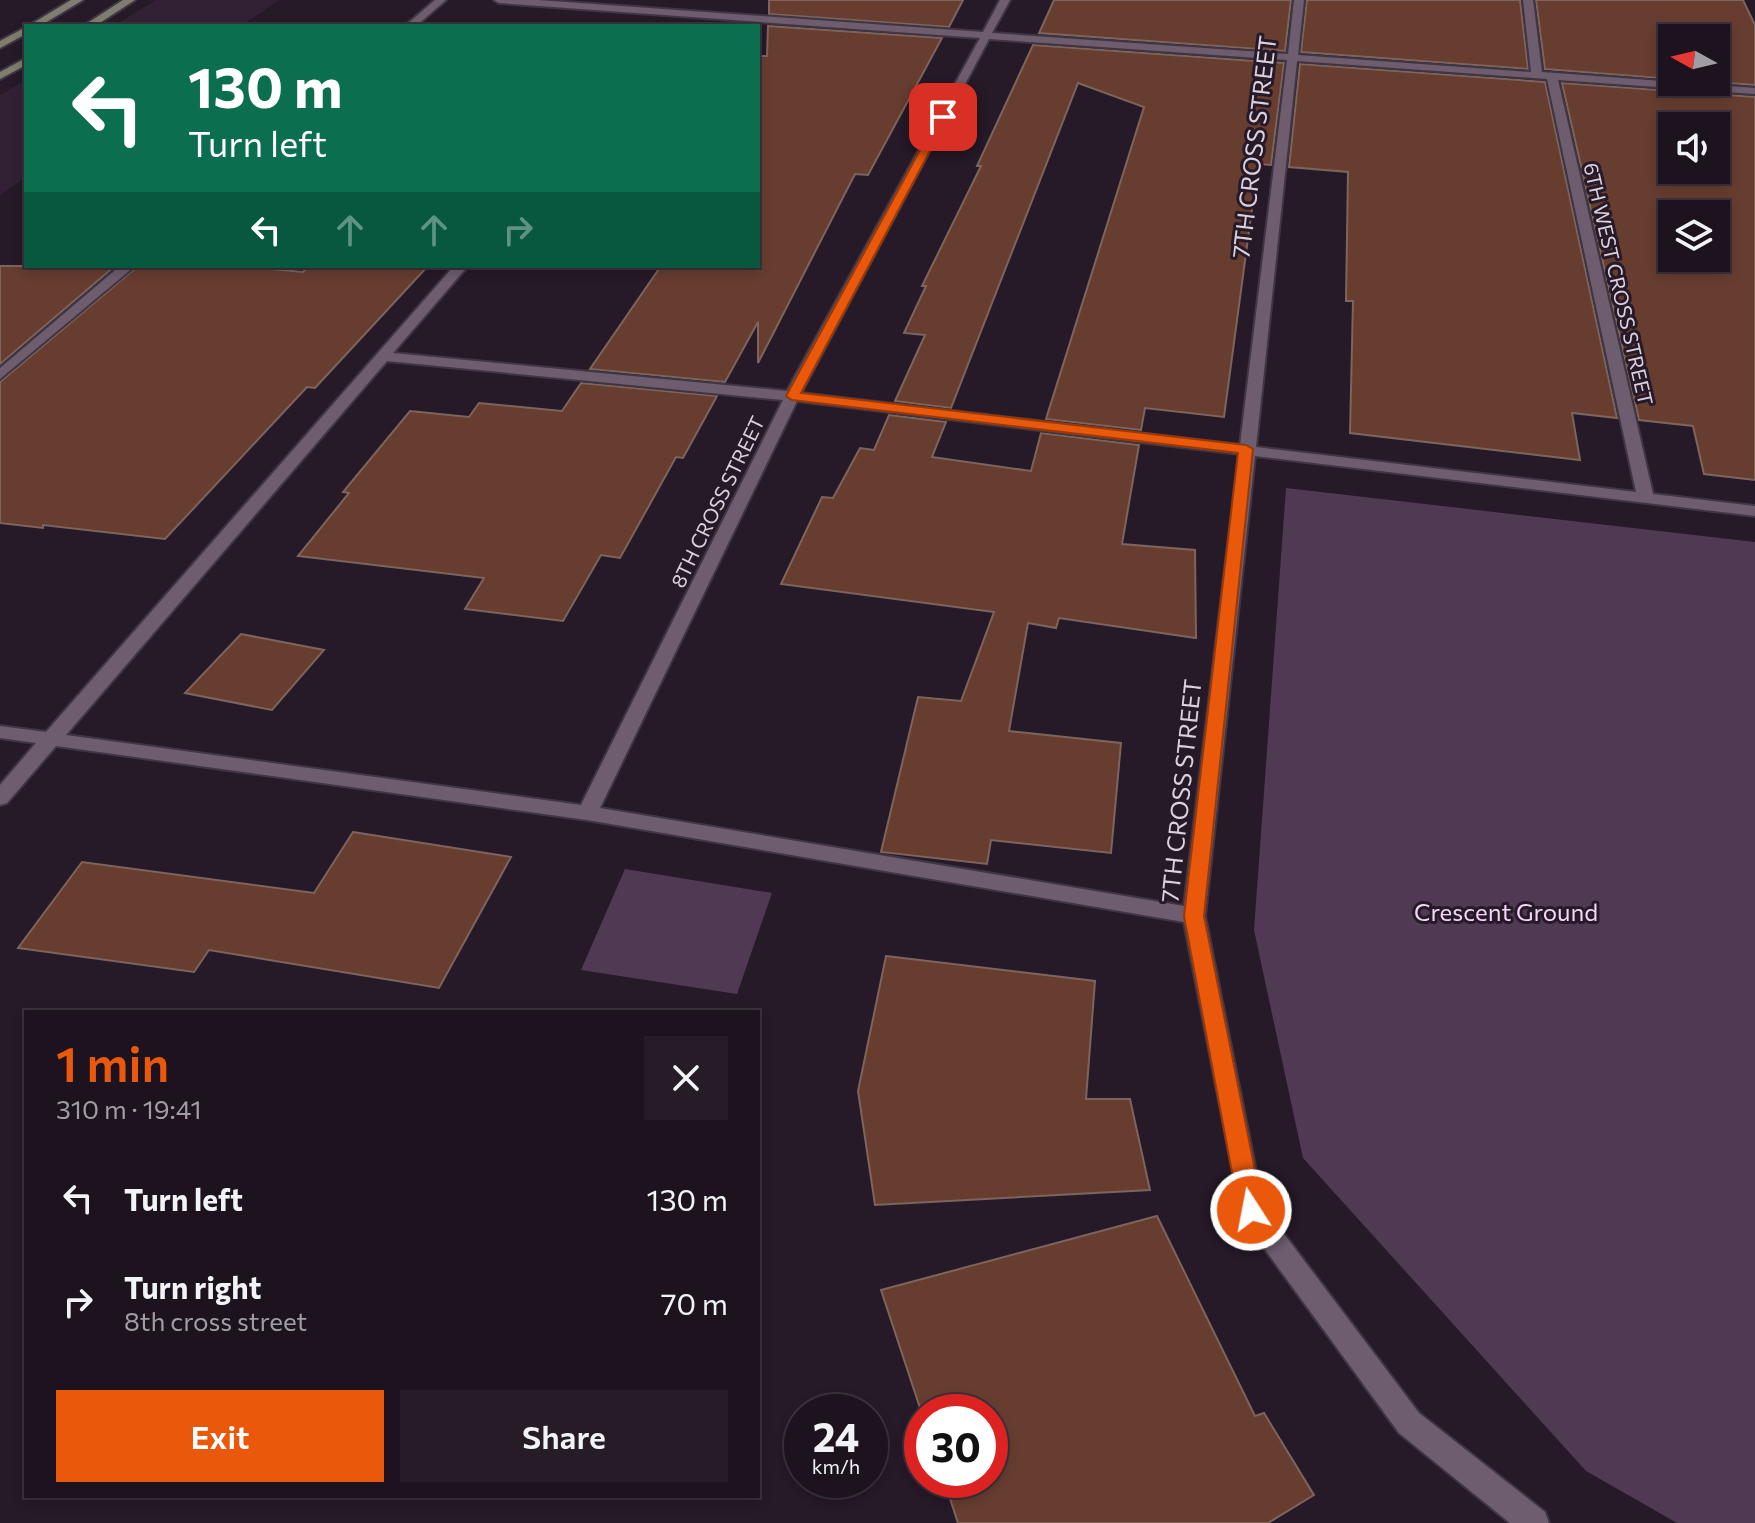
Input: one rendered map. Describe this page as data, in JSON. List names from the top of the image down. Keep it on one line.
{"streets":{"street":["7TH CROSS STREET","6TH WEST CROSS STREET","8TH CROSS STREET"]},"parks":["Crescent Ground"],"north":"left","page":{"turn":["130 m","Turn left"],"heading":["1 min","310 m · 19:41"],"list":[{"name":"Turn left","value":"130 m"},{"name":"Turn right","note":"8th cross street","value":"70 m"}],"buttons":["Exit","Share"],"speed":"24 km/h","limit":"30"}}
